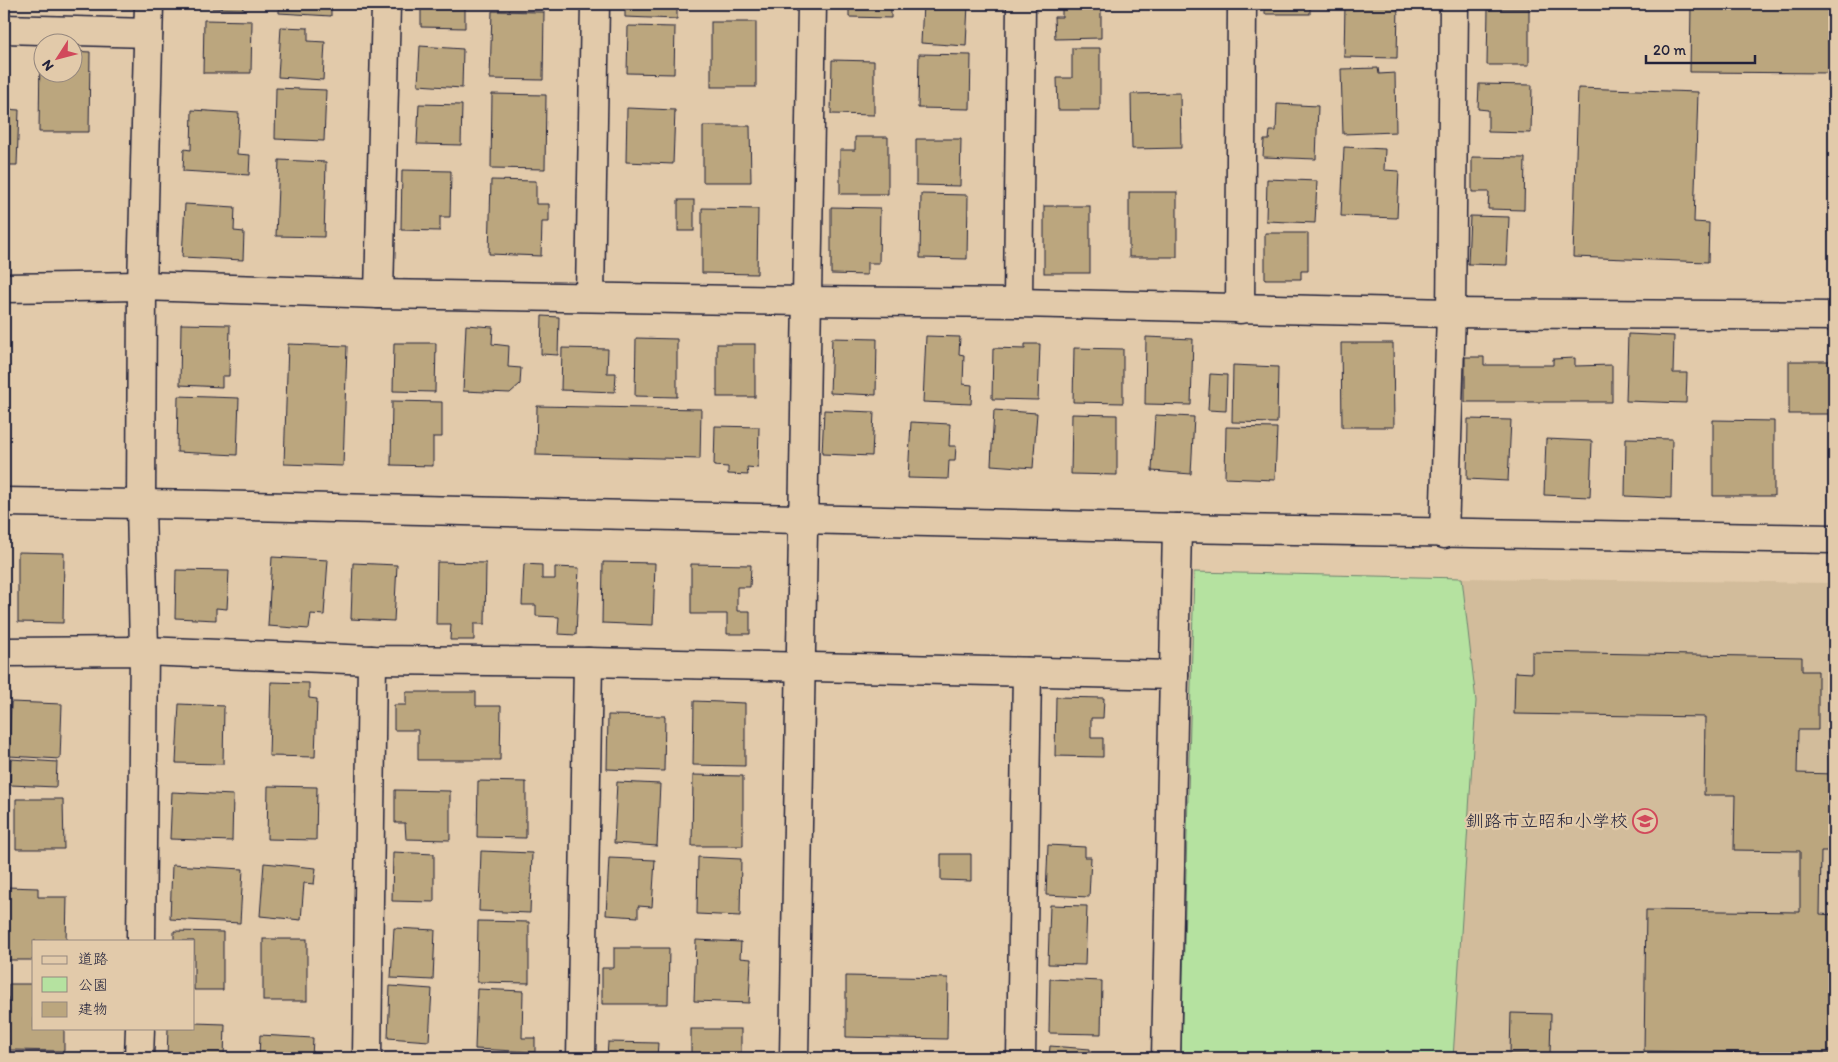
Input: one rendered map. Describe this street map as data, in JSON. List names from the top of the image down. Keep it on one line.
{"places":{"school or university":["釧路市立昭和小学校"]},"legend":["道路","公園","建物"],"scale_bar":"20 m","north":"bottom left"}
